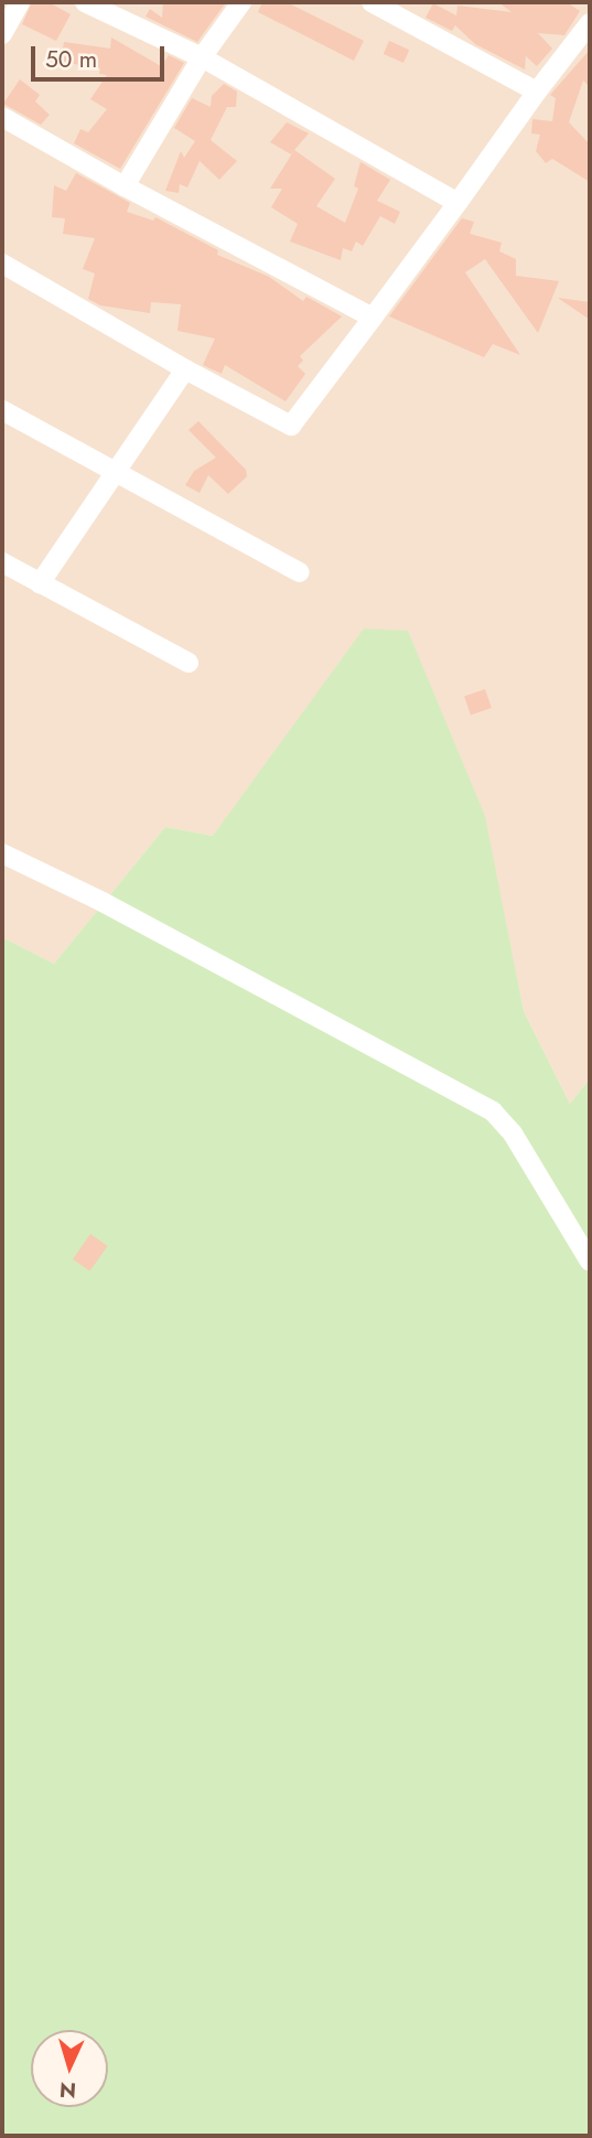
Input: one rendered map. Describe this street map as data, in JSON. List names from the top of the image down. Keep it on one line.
{"scale_bar":"50 m","north":"bottom"}
